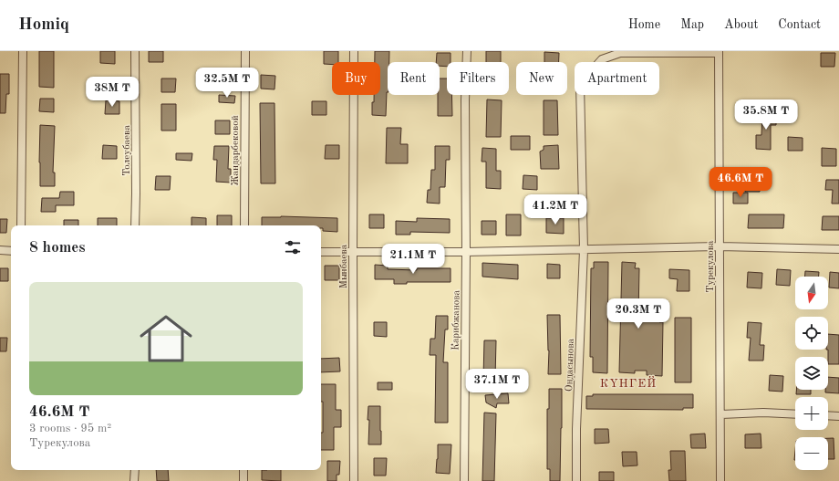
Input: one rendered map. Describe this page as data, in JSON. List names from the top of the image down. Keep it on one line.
{"streets":{"street":["Толеубаева","Жандарбековой","Мынбаева","Турекулова","Карибжанова","Ондасынова"]},"crossings":[["Турекулова","Ондасынова"]],"districts":["КҮНГЕЙ"],"north":"bottom","page":{"header":"Homiq","nav":["Home","Map","About","Contact"],"chip":["Buy","Rent","Filters","New","Apartment"],"price":["32.5M ₸","38M ₸","35.8M ₸","46.6M ₸","41.2M ₸","21.1M ₸","20.3M ₸","37.1M ₸"],"heading":"8 homes","list":[{"name":"46.6M ₸","note":"3 rooms · 95 m² · Турекулова"}],"map_buttons":["+","−"]}}
